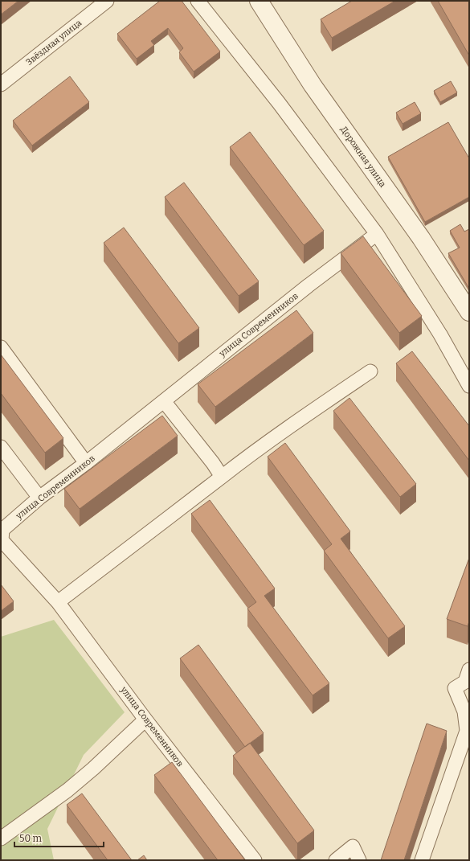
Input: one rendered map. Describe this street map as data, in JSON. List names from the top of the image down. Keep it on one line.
{"streets":{"street":["Звёздная улица","Дорожная улица","улица Современников"]},"scale_bar":"50 m"}
